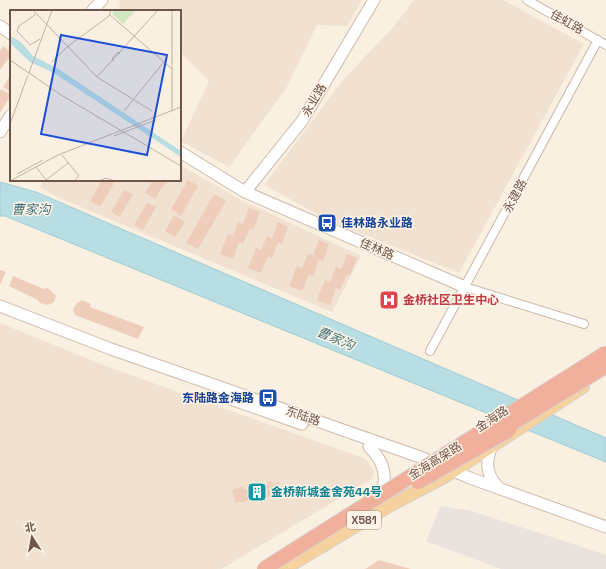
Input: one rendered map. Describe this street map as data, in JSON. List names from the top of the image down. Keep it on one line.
{"streets":{"highway":["金海高架路"],"main road":["永业路","佳林路","东陆路","金海路","X581"],"street":["佳虹路","永建路"]},"crossings":[["佳虹路","永建路"],["永业路","佳林路"],["永建路","佳林路"],["东陆路","金海路"],["金海路","金海高架路"]],"water":["曹家沟"],"places":{"bus stop":["佳林路永业路","东陆路金海路"],"hospital":["金桥社区卫生中心"],"building":["金桥新城金舍苑44号"]},"north":"top"}
